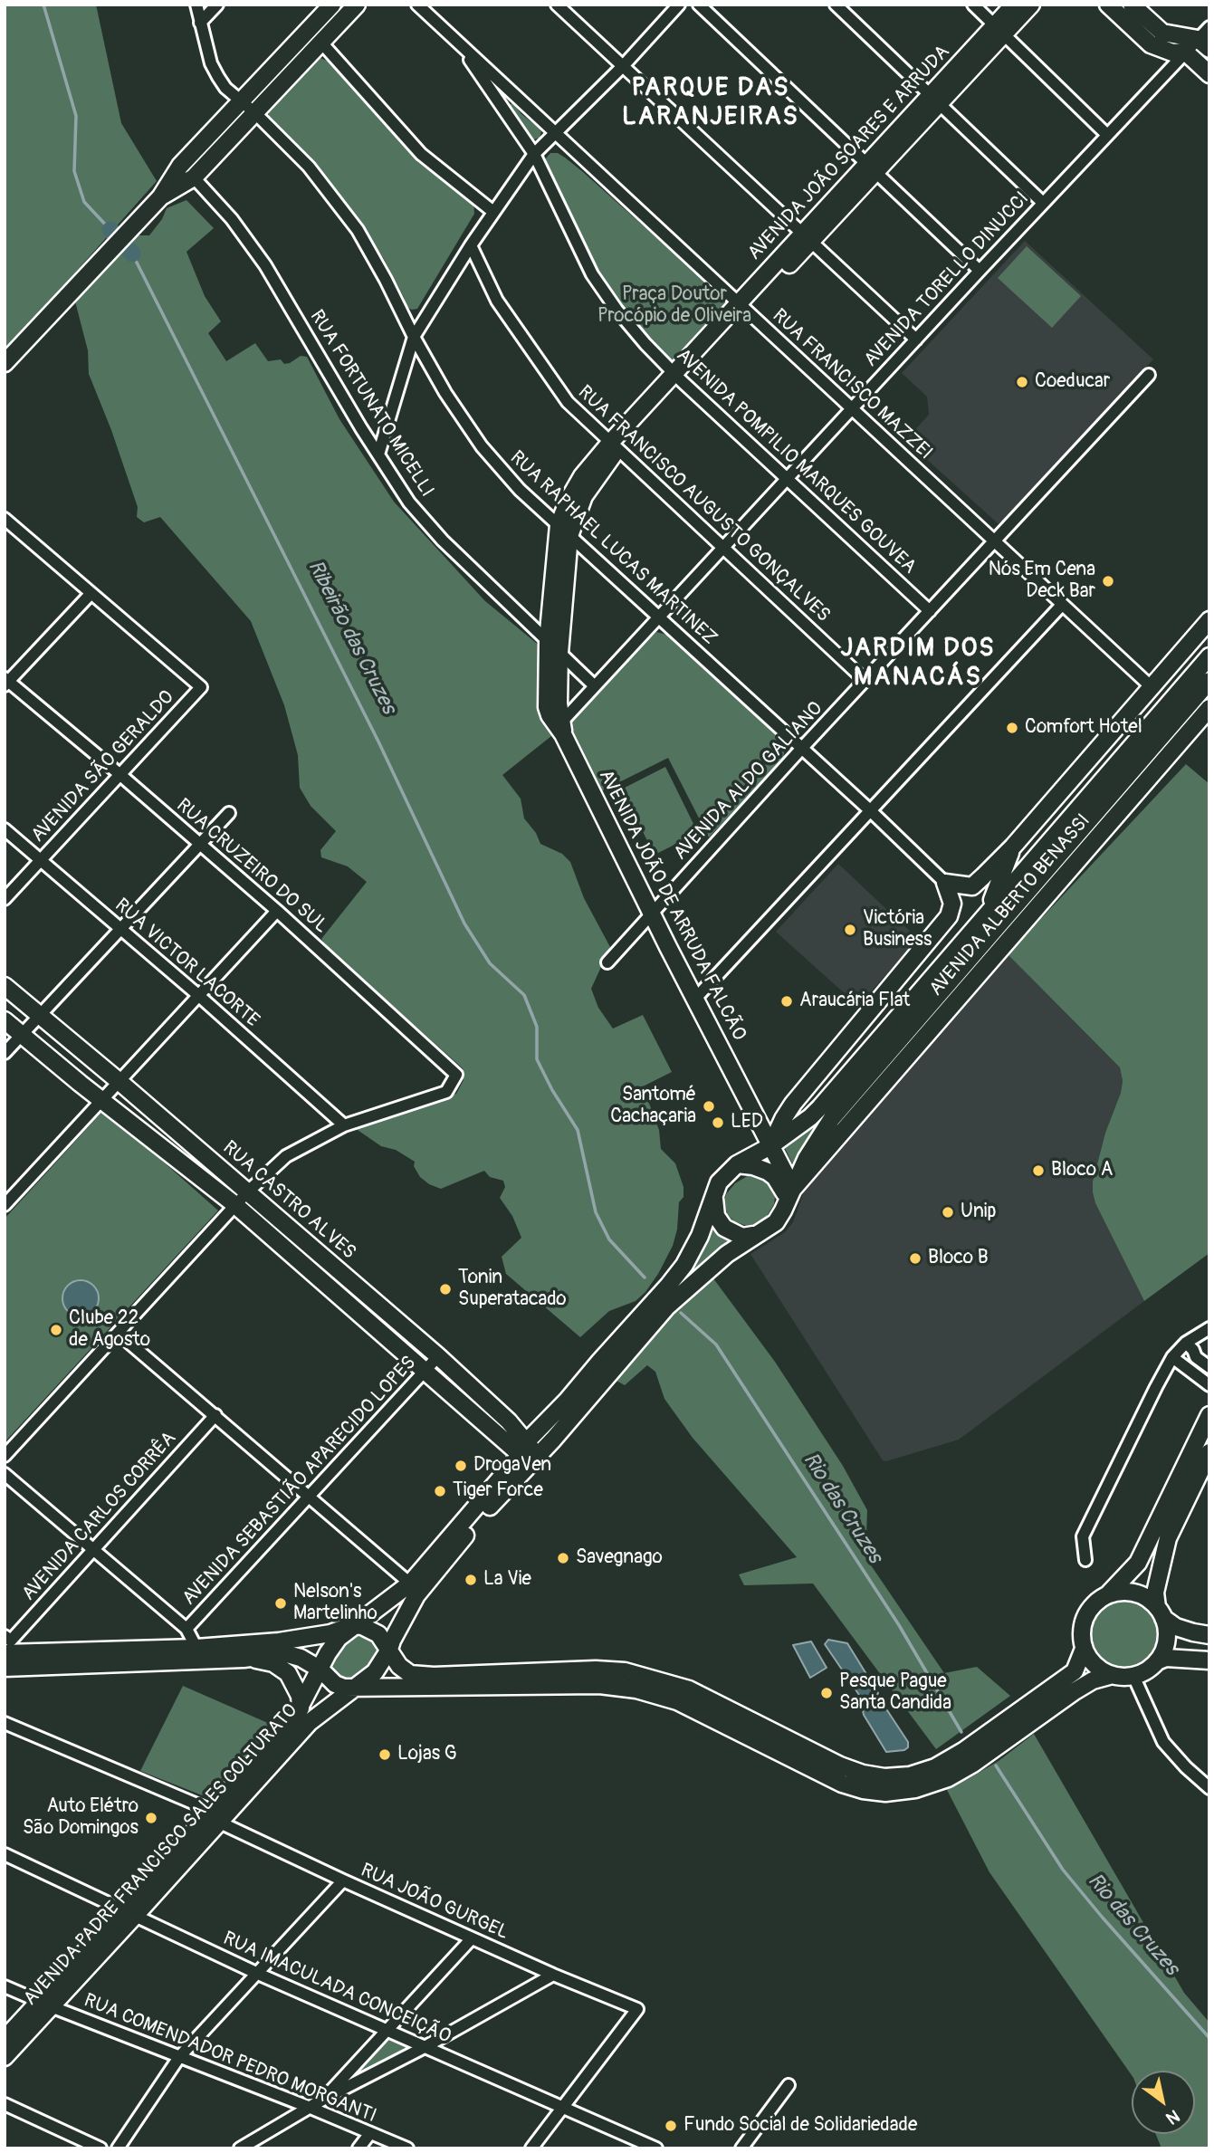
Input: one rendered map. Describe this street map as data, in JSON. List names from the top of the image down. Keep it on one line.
{"streets":{"street":["AVENIDA JOÃO SOARES E ARRUDA","AVENIDA TORELLO DINUCCI","RUA FRANCISCO MAZZEI","RUA FORTUNATO MICELLI","AVENIDA POMPILIO MARQUES GOUVEA","RUA FRANCISCO AUGUSTO GONÇALVES","RUA RAPHAEL LUCAS MARTINEZ","AVENIDA SÃO GERALDO","AVENIDA ALDO GALIANO","RUA CRUZEIRO DO SUL","AVENIDA JOÃO DE ARRUDA FALCÃO","AVENIDA ALBERTO BENASSI","RUA VICTOR LACORTE","RUA CASTRO ALVES","AVENIDA SEBASTIÃO APARECIDO LOPES","AVENIDA CARLOS CORRÊA","AVENIDA PADRE FRANCISCO SALES COLTURATO","RUA JOÃO GURGEL","RUA IMACULADA CONCEIÇÃO","RUA COMENDADOR PEDRO MORGANTI"]},"crossings":[["AVENIDA JOÃO SOARES E ARRUDA","AVENIDA TORELLO DINUCCI"],["AVENIDA JOÃO SOARES E ARRUDA","RUA FRANCISCO MAZZEI"],["AVENIDA JOÃO SOARES E ARRUDA","RUA FORTUNATO MICELLI"],["AVENIDA JOÃO SOARES E ARRUDA","AVENIDA POMPILIO MARQUES GOUVEA"],["AVENIDA JOÃO SOARES E ARRUDA","RUA FRANCISCO AUGUSTO GONÇALVES"],["AVENIDA JOÃO SOARES E ARRUDA","RUA RAPHAEL LUCAS MARTINEZ"],["AVENIDA JOÃO SOARES E ARRUDA","AVENIDA JOÃO DE ARRUDA FALCÃO"],["AVENIDA TORELLO DINUCCI","RUA FRANCISCO MAZZEI"],["AVENIDA TORELLO DINUCCI","RUA FORTUNATO MICELLI"],["AVENIDA TORELLO DINUCCI","AVENIDA POMPILIO MARQUES GOUVEA"],["AVENIDA TORELLO DINUCCI","RUA FRANCISCO AUGUSTO GONÇALVES"],["AVENIDA TORELLO DINUCCI","RUA RAPHAEL LUCAS MARTINEZ"],["AVENIDA TORELLO DINUCCI","AVENIDA JOÃO DE ARRUDA FALCÃO"],["RUA FRANCISCO MAZZEI","AVENIDA POMPILIO MARQUES GOUVEA"],["RUA FRANCISCO MAZZEI","AVENIDA ALDO GALIANO"],["AVENIDA POMPILIO MARQUES GOUVEA","AVENIDA ALDO GALIANO"],["RUA FRANCISCO AUGUSTO GONÇALVES","AVENIDA ALDO GALIANO"],["RUA RAPHAEL LUCAS MARTINEZ","AVENIDA ALDO GALIANO"],["AVENIDA SÃO GERALDO","RUA CRUZEIRO DO SUL"],["AVENIDA SÃO GERALDO","RUA VICTOR LACORTE"],["AVENIDA ALDO GALIANO","AVENIDA JOÃO DE ARRUDA FALCÃO"],["RUA CRUZEIRO DO SUL","RUA VICTOR LACORTE"],["AVENIDA JOÃO DE ARRUDA FALCÃO","AVENIDA ALBERTO BENASSI"],["RUA CASTRO ALVES","AVENIDA SEBASTIÃO APARECIDO LOPES"],["AVENIDA PADRE FRANCISCO SALES COLTURATO","RUA JOÃO GURGEL"],["AVENIDA PADRE FRANCISCO SALES COLTURATO","RUA IMACULADA CONCEIÇÃO"],["AVENIDA PADRE FRANCISCO SALES COLTURATO","RUA COMENDADOR PEDRO MORGANTI"],["RUA JOÃO GURGEL","RUA IMACULADA CONCEIÇÃO"]],"districts":["PARQUE DAS LARANJEIRAS","JARDIM DOS MANACÁS"],"water":["Ribeirão das Cruzes","Rio das Cruzes"],"parks":["Praça Doutor Procópio de Oliveira"],"places":["Coeducar","Nós Em Cena Deck Bar","Comfort Hotel","Victória Business","Araucária Flat","Santomé Cachaçaria","LED","Bloco A","Unip","Bloco B","Tonin Superatacado","Clube 22 de Agosto","DrogaVen","Tiger Force","Savegnago","La Vie","Nelson's Martelinho","Pesque Pague Santa Candida","Lojas G","Auto Elétro São Domingos","Fundo Social de Solidariedade"],"north":"bottom right"}
